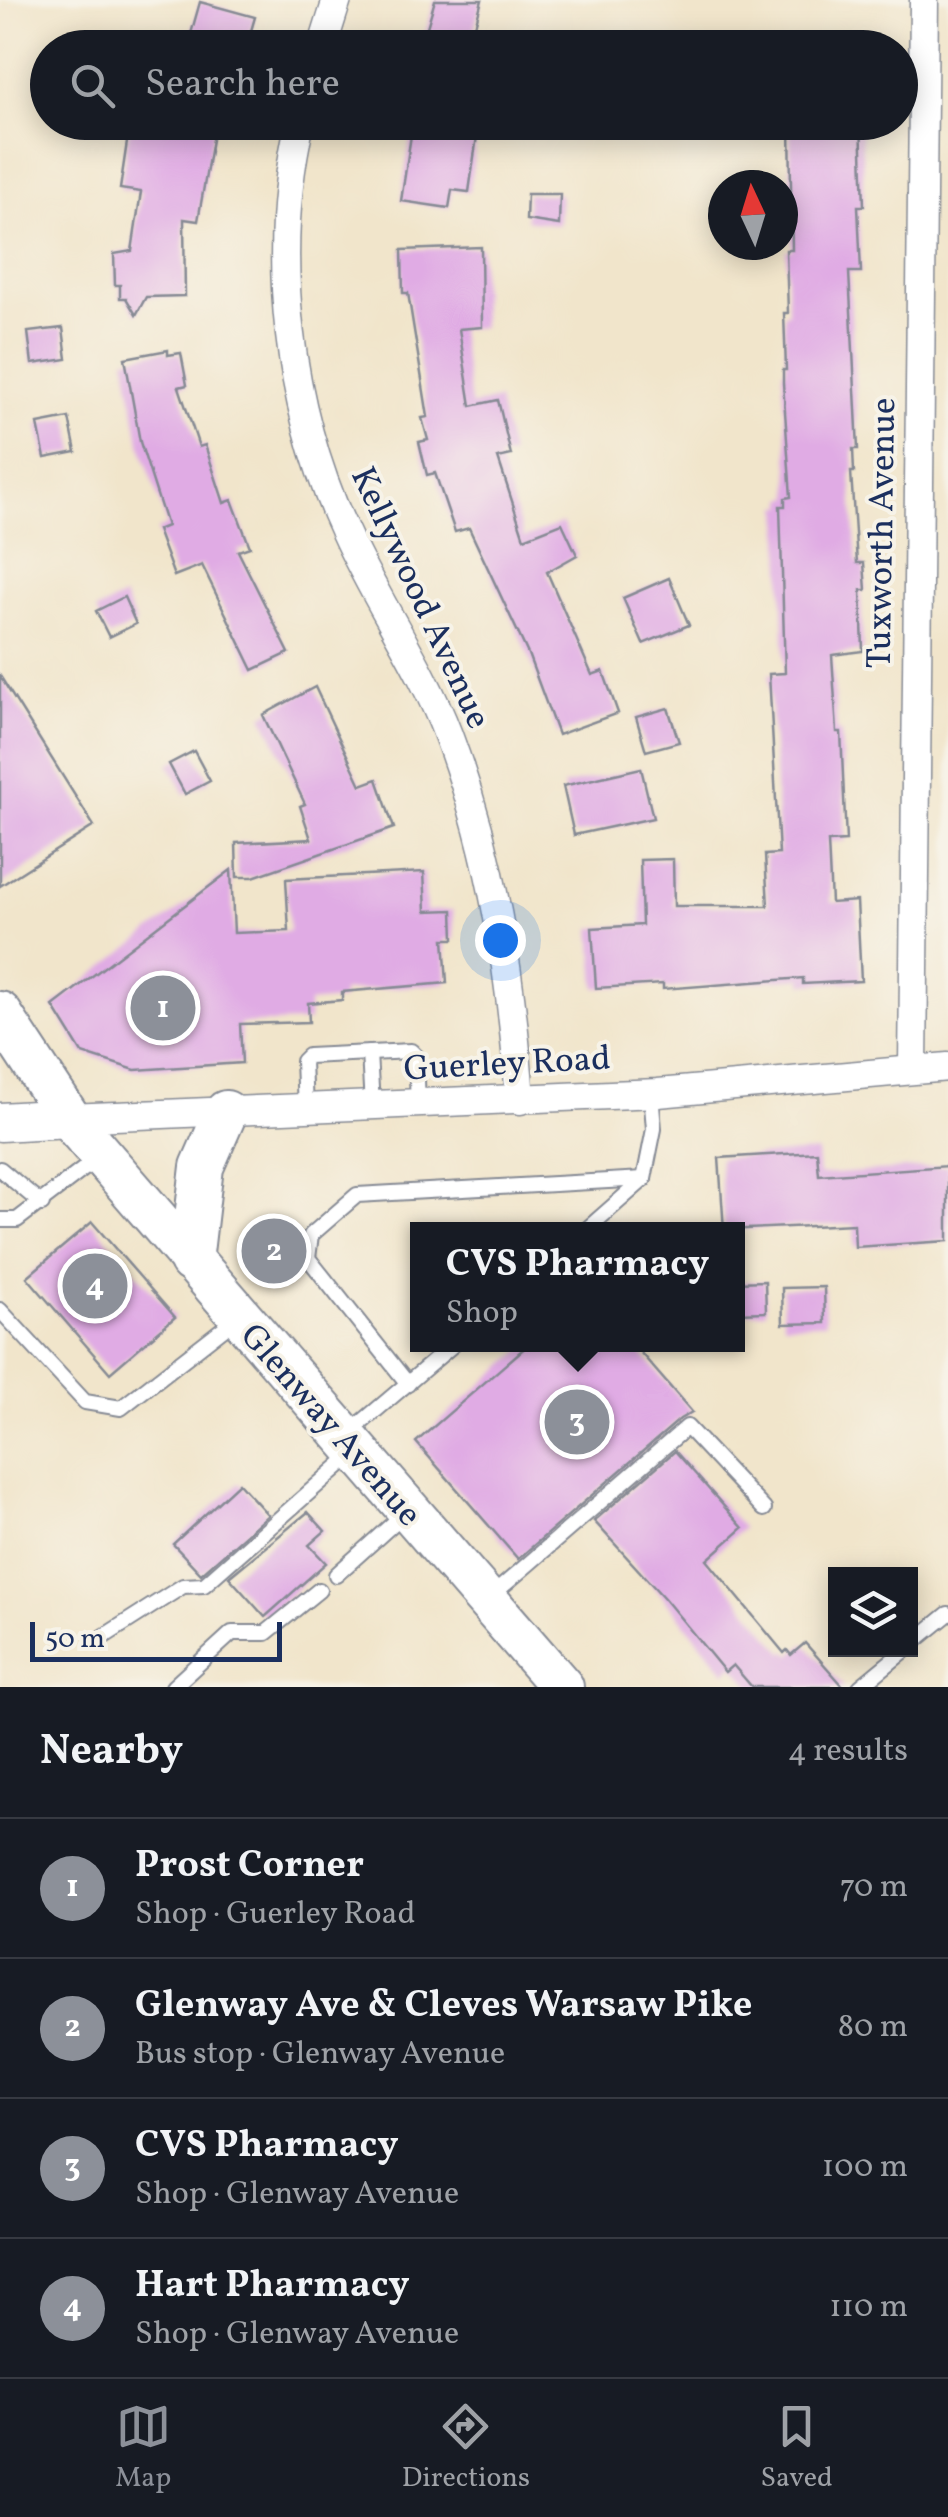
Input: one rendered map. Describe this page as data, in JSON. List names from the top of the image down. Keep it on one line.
{"streets":{"main road":["Glenway Avenue"],"street":["Tuxworth Avenue","Kellywood Avenue","Guerley Road"]},"crossings":[["Tuxworth Avenue","Guerley Road"],["Kellywood Avenue","Guerley Road"],["Guerley Road","Glenway Avenue"]],"scale_bar":"50 m","north":"top","page":{"search":"Search here","pins":["1","2","4","3"],"popup":["CVS Pharmacy","Shop"],"scale":"50 m","heading":["Nearby","4 results"],"list":[{"mark":"1","name":"Prost Corner","note":"Shop · Guerley Road","value":"70 m"},{"mark":"2","name":"Glenway Ave & Cleves Warsaw Pike","note":"Bus stop · Glenway Avenue","value":"80 m"},{"mark":"3","name":"CVS Pharmacy","note":"Shop · Glenway Avenue","value":"100 m"},{"mark":"4","name":"Hart Pharmacy","note":"Shop · Glenway Avenue","value":"110 m"}],"nav":["Map","Directions","Saved"]}}
